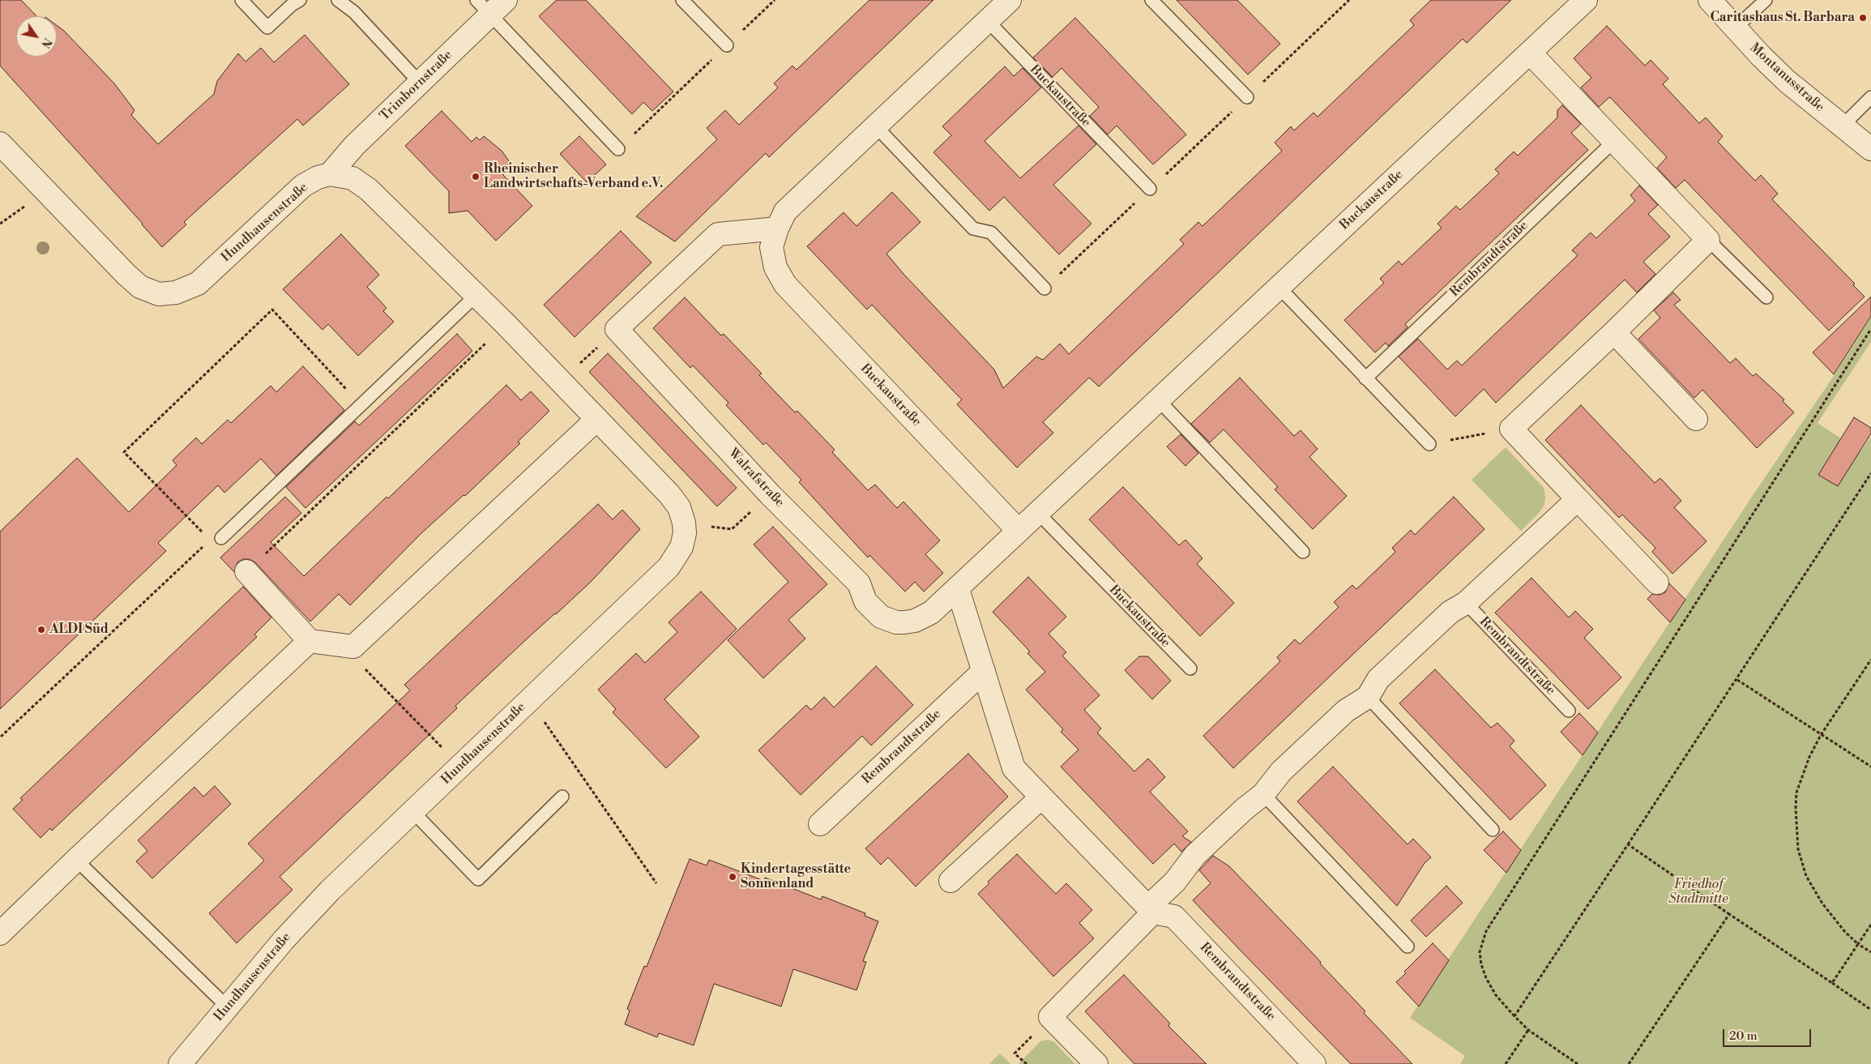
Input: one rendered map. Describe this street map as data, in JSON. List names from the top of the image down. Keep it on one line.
{"streets":{"street":["Montanusstraße","Trimbornstraße","Buckaustraße","Hundhausenstraße","Rembrandtstraße","Walrafstraße"]},"crossings":[["Trimbornstraße","Hundhausenstraße"]],"parks":["Friedhof Stadtmitte"],"places":["Caritashaus St. Barbara","Rheinischer Landwirtschafts-Verband e.V.","ALDI Süd","Kindertagesstätte Sonnenland"],"scale_bar":"20 m","north":"bottom right"}
